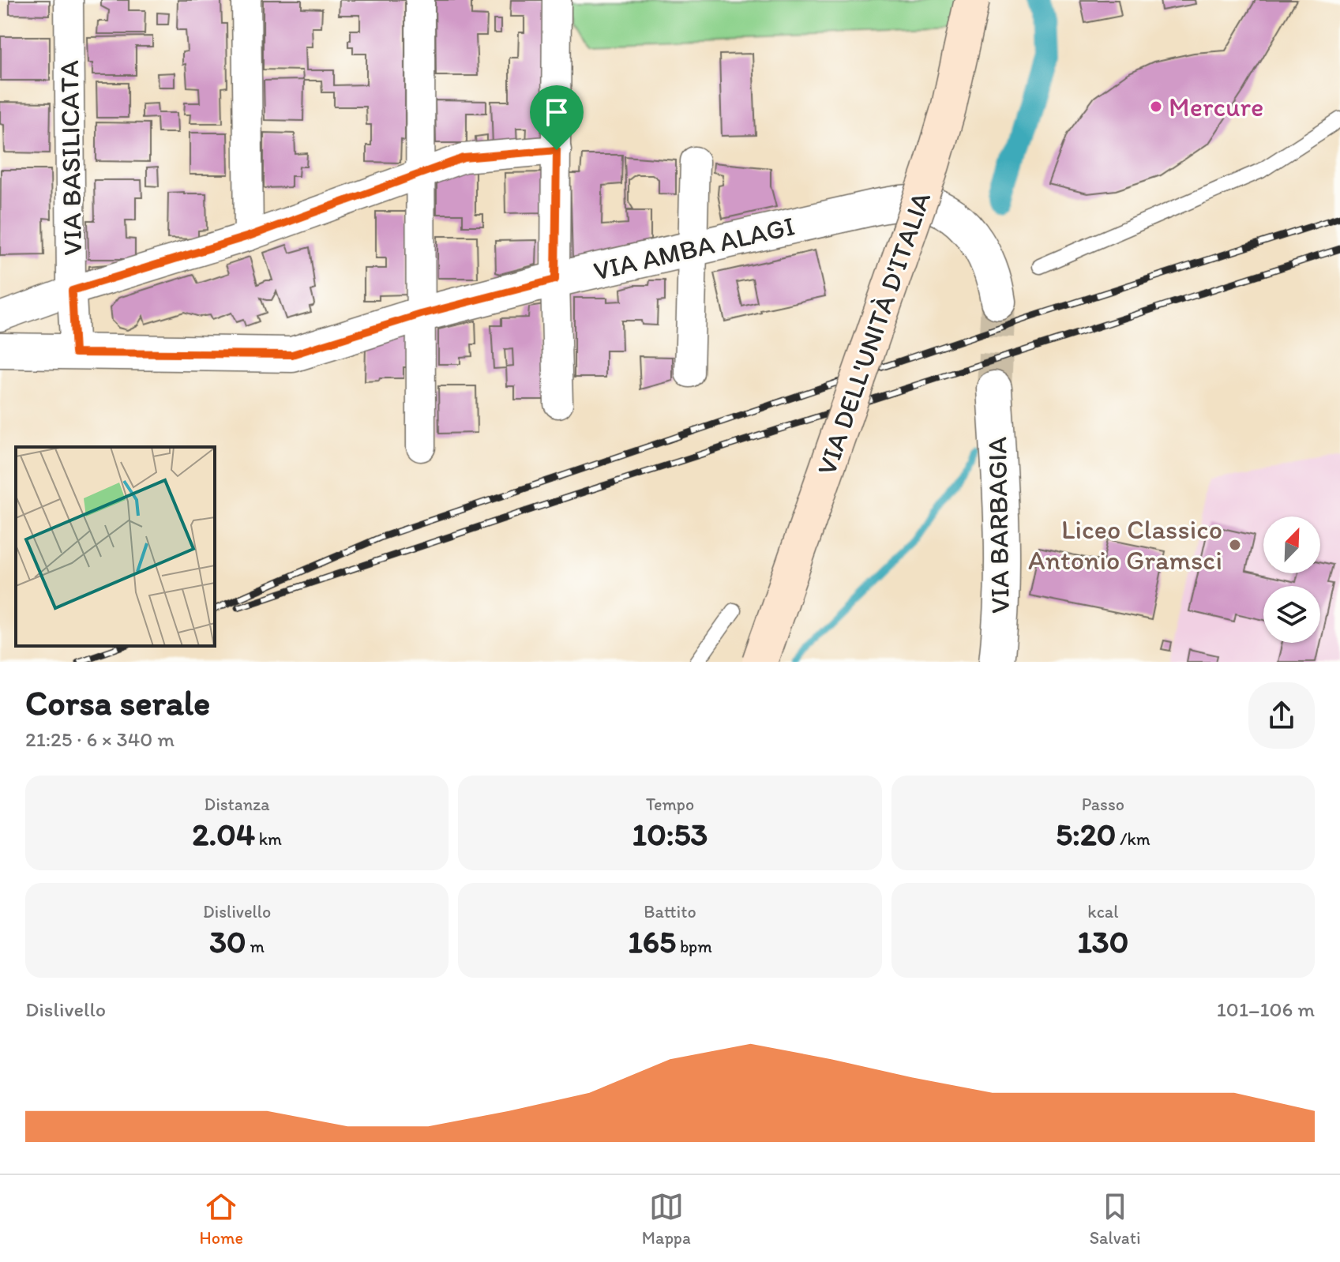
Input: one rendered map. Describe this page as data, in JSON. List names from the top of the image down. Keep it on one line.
{"streets":{"main road":["VIA DELL'UNITÀ D'ITALIA"],"street":["VIA BASILICATA","VIA AMBA ALAGI","VIA BARBAGIA"]},"crossings":[["VIA BASILICATA","VIA AMBA ALAGI"]],"places":["Mercure","Liceo Classico Antonio Gramsci"],"north":"top right","page":{"heading":["Corsa serale","21:25 · 6 × 340 m"],"stats":[["Distanza","2.04 km"],["Tempo","10:53"],["Passo","5:20 /km"],["Dislivello","30 m"],["Battito","165 bpm"],["kcal","130"]],"chart":["Dislivello","101–106 m"],"tabs":["Home","Mappa","Salvati"]}}
